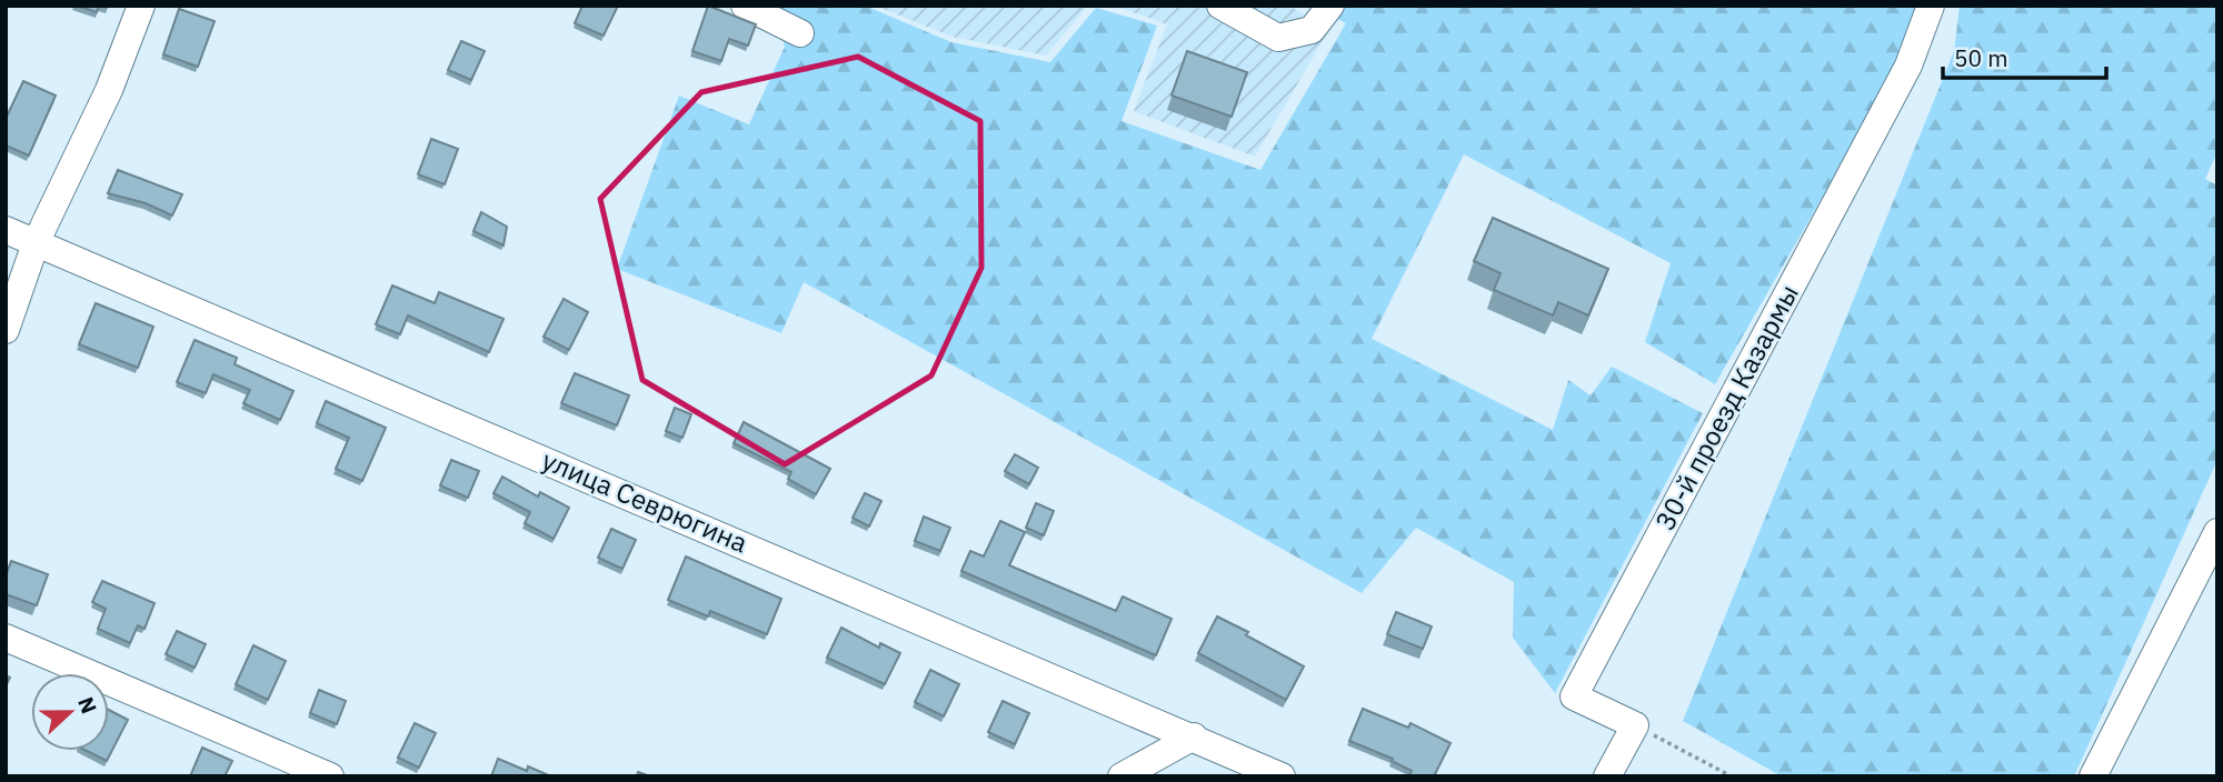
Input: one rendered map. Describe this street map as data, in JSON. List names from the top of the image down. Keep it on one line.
{"streets":{"street":["30-й проезд Казармы","улица Севрюгина"]},"scale_bar":"50 m","north":"right"}
